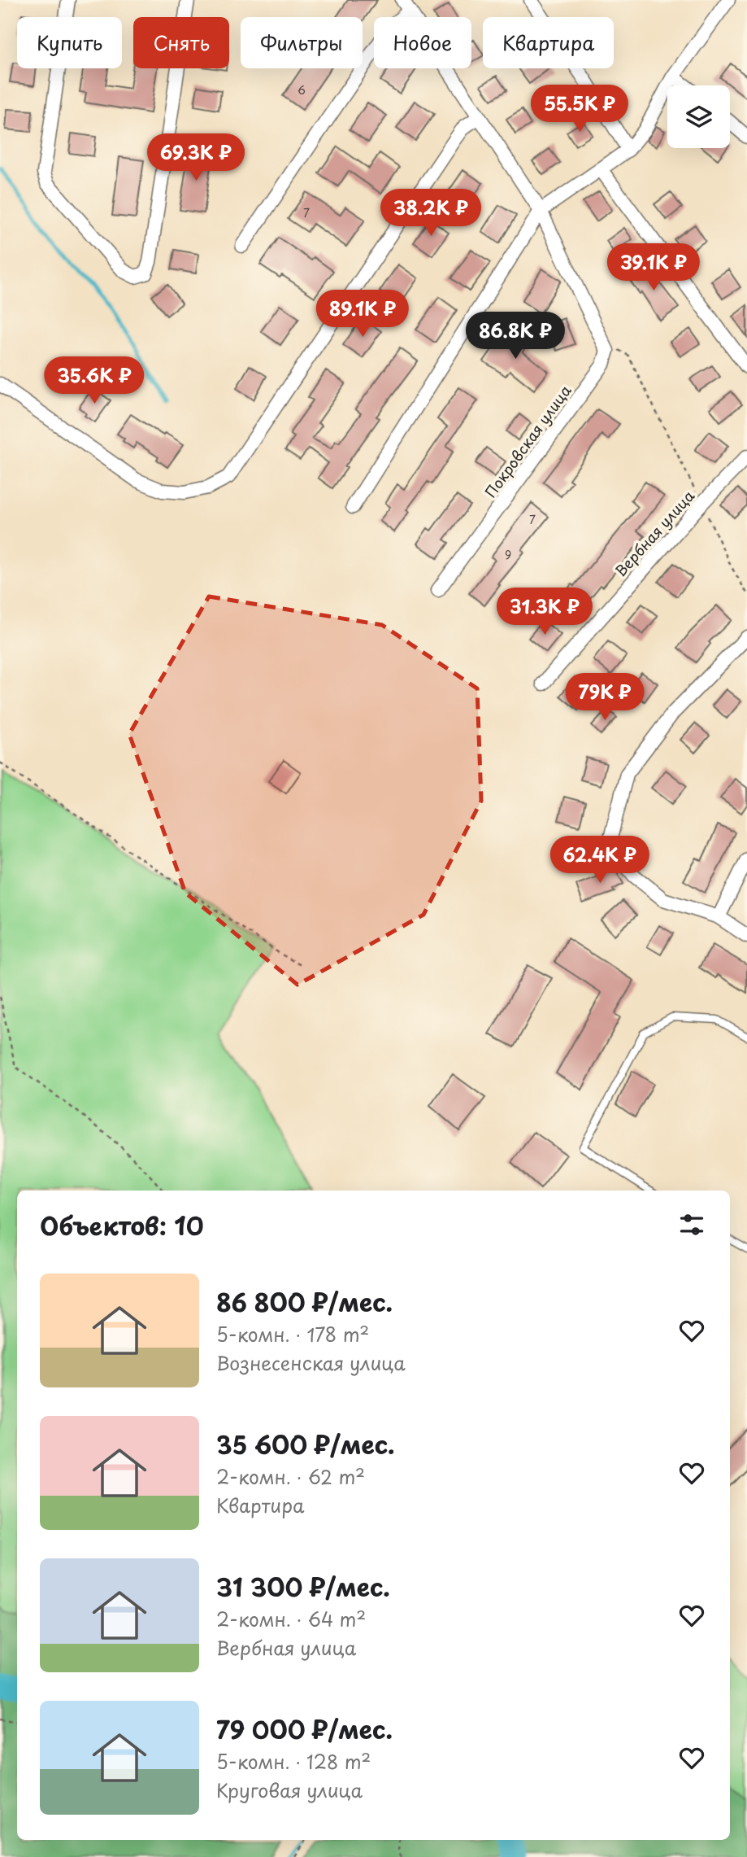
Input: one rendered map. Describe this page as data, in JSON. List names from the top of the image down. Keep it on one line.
{"streets":{"street":["Покровская улица","Вербная улица"]},"house_numbers":["6","7","7","9"],"page":{"chip":["Купить","Снять","Фильтры","Новое","Квартира"],"price":["55.5K ₽","69.3K ₽","38.2K ₽","39.1K ₽","89.1K ₽","86.8K ₽","35.6K ₽","31.3K ₽","79K ₽","62.4K ₽"],"heading":"Объектов: 10","list":[{"name":"86 800 ₽/мес.","note":"5-комн. · 178 m² · Вознесенская улица"},{"name":"35 600 ₽/мес.","note":"2-комн. · 62 m² · Квартира"},{"name":"31 300 ₽/мес.","note":"2-комн. · 64 m² · Вербная улица"},{"name":"79 000 ₽/мес.","note":"5-комн. · 128 m² · Круговая улица"}]}}
